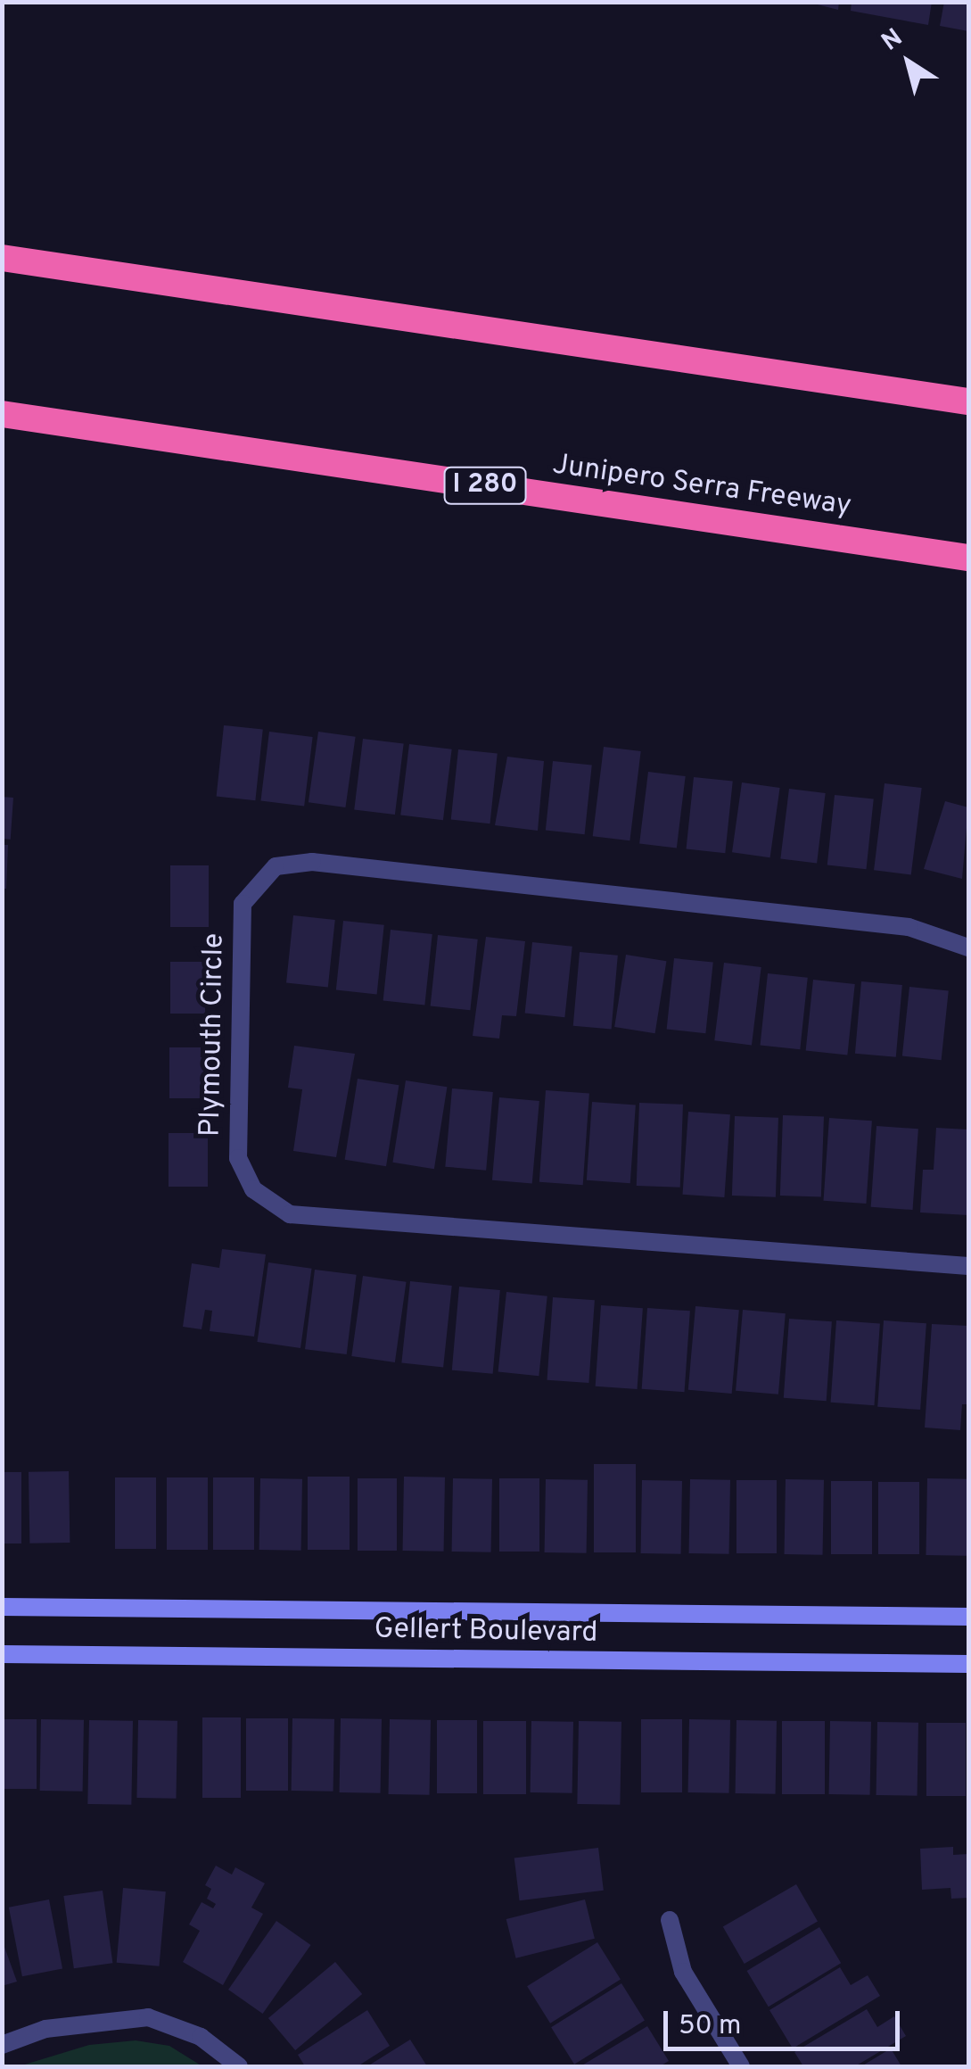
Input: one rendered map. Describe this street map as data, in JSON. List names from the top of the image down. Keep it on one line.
{"streets":{"highway":["I 280","Junipero Serra Freeway"],"main road":["Gellert Boulevard"],"street":["Plymouth Circle"]},"scale_bar":"50 m","north":"top left"}
